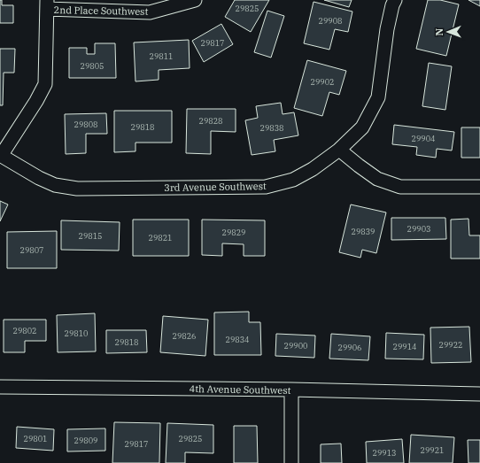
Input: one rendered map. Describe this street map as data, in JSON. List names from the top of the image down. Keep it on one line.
{"streets":{"street":["2nd Place Southwest","3rd Avenue Southwest","4th Avenue Southwest"]},"house_numbers":["29825","29908","29817","29811","29805","29902","29828","29808","29818","29838","29904","29903","29839","29829","29815","29821","29807","29802","29810","29826","29834","29818","29922","29900","29914","29906","29801","29825","29809","29817","29921","29913"],"north":"left"}
